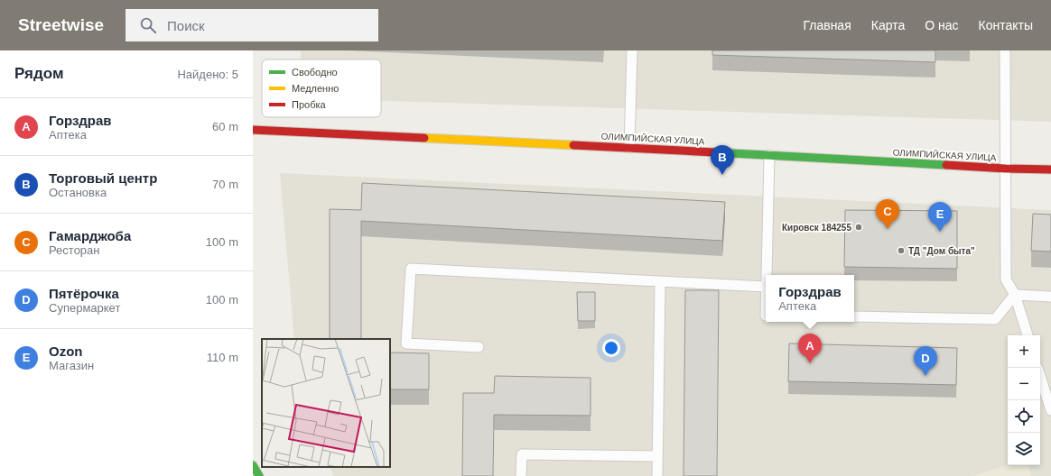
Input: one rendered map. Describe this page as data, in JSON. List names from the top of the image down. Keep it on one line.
{"streets":{"street":["ОЛИМПИЙСКАЯ УЛИЦА"]},"places":["Кировск 184255","ТД \"Дом быта\""],"legend":["Свободно","Медленно","Пробка"],"page":{"header":"Streetwise","search":"Поиск","nav":["Главная","Карта","О нас","Контакты"],"heading":["Рядом","Найдено: 5"],"list":[{"mark":"A","name":"Горздрав","note":"Аптека","value":"60 m"},{"mark":"B","name":"Торговый центр","note":"Остановка","value":"70 m"},{"mark":"C","name":"Гамарджоба","note":"Ресторан","value":"100 m"},{"mark":"D","name":"Пятёрочка","note":"Супермаркет","value":"100 m"},{"mark":"E","name":"Ozon","note":"Магазин","value":"110 m"}],"pins":["B","C","E","A","D"],"popup":["Горздрав","Аптека"],"map_buttons":["+","−"]}}
